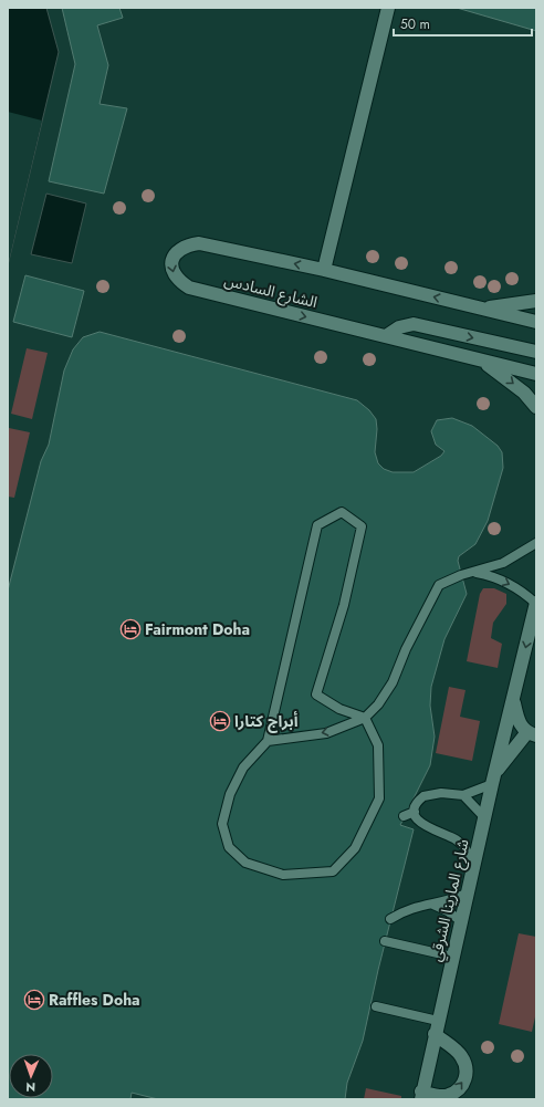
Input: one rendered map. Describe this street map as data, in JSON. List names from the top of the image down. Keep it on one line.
{"streets":{"street":["الشارع السادس","شارع المارينا الشرقي"]},"places":{"hotel":["Fairmont Doha","أبراج كتارا","Raffles Doha"]},"scale_bar":"50 m","north":"bottom"}
